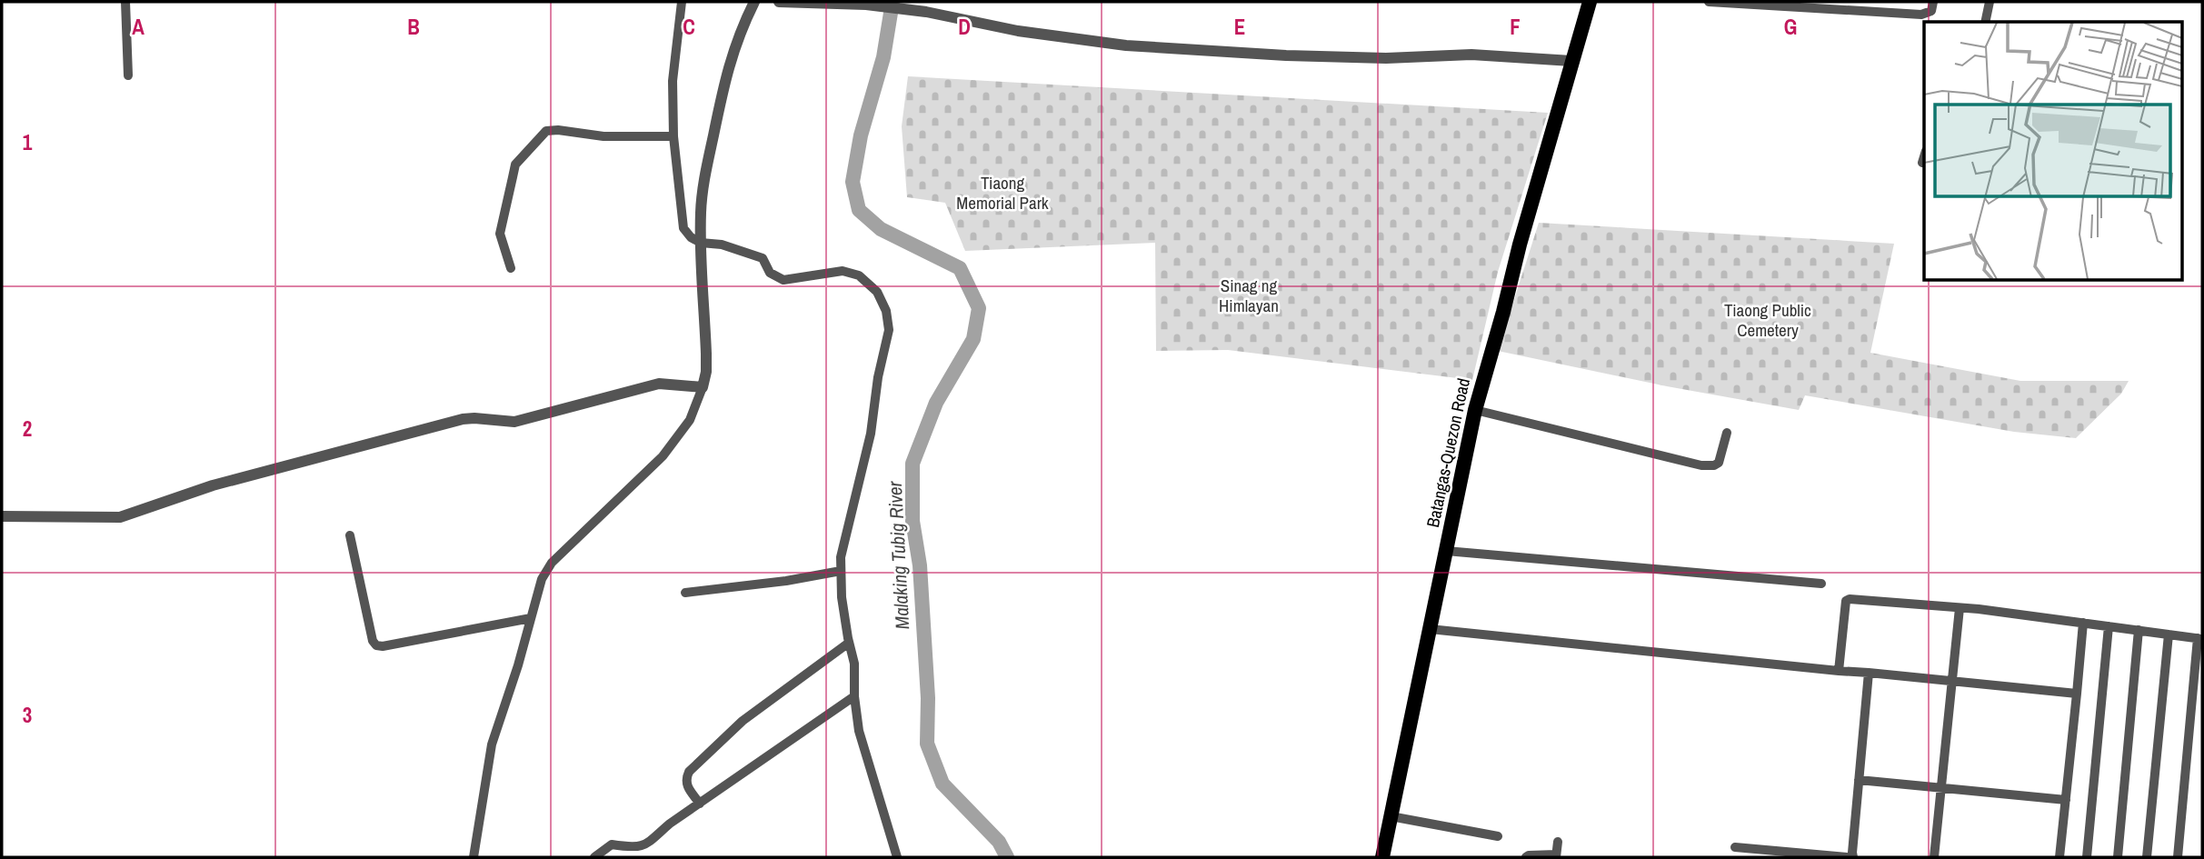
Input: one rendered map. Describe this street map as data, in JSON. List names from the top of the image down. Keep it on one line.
{"streets":{"main road":["Batangas-Quezon Road"]},"water":["Malaking Tubig River"],"parks":["Tiaong Memorial Park","Sinag ng Himlayan","Tiaong Public Cemetery"],"grid":{"columns":["A","B","C","D","E","F","G"],"rows":["1","2","3"]}}
